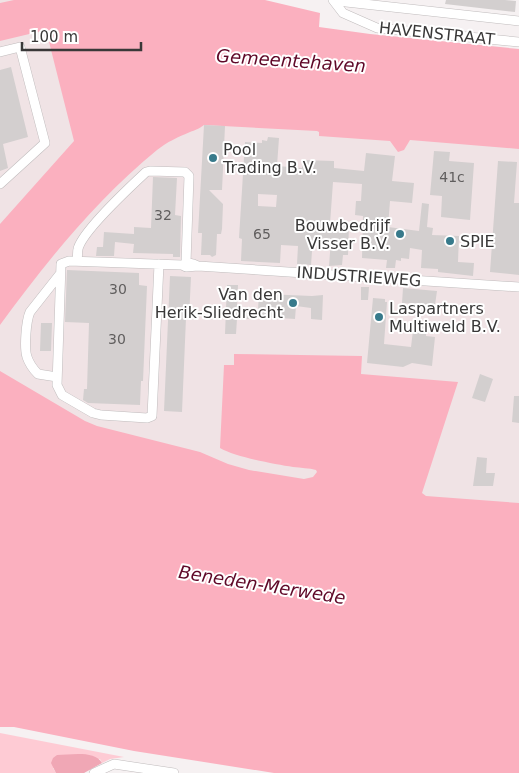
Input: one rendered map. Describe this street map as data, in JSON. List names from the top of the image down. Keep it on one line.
{"streets":{"street":["HAVENSTRAAT","INDUSTRIEWEG"]},"water":["Gemeentehaven","Beneden-Merwede"],"places":["Pool Trading B.V.","Bouwbedrijf Visser B.V.","SPIE","Van den Herik-Sliedrecht","Laspartners Multiweld B.V."],"house_numbers":["41c","32","65","30","30"],"scale_bar":"100 m"}
